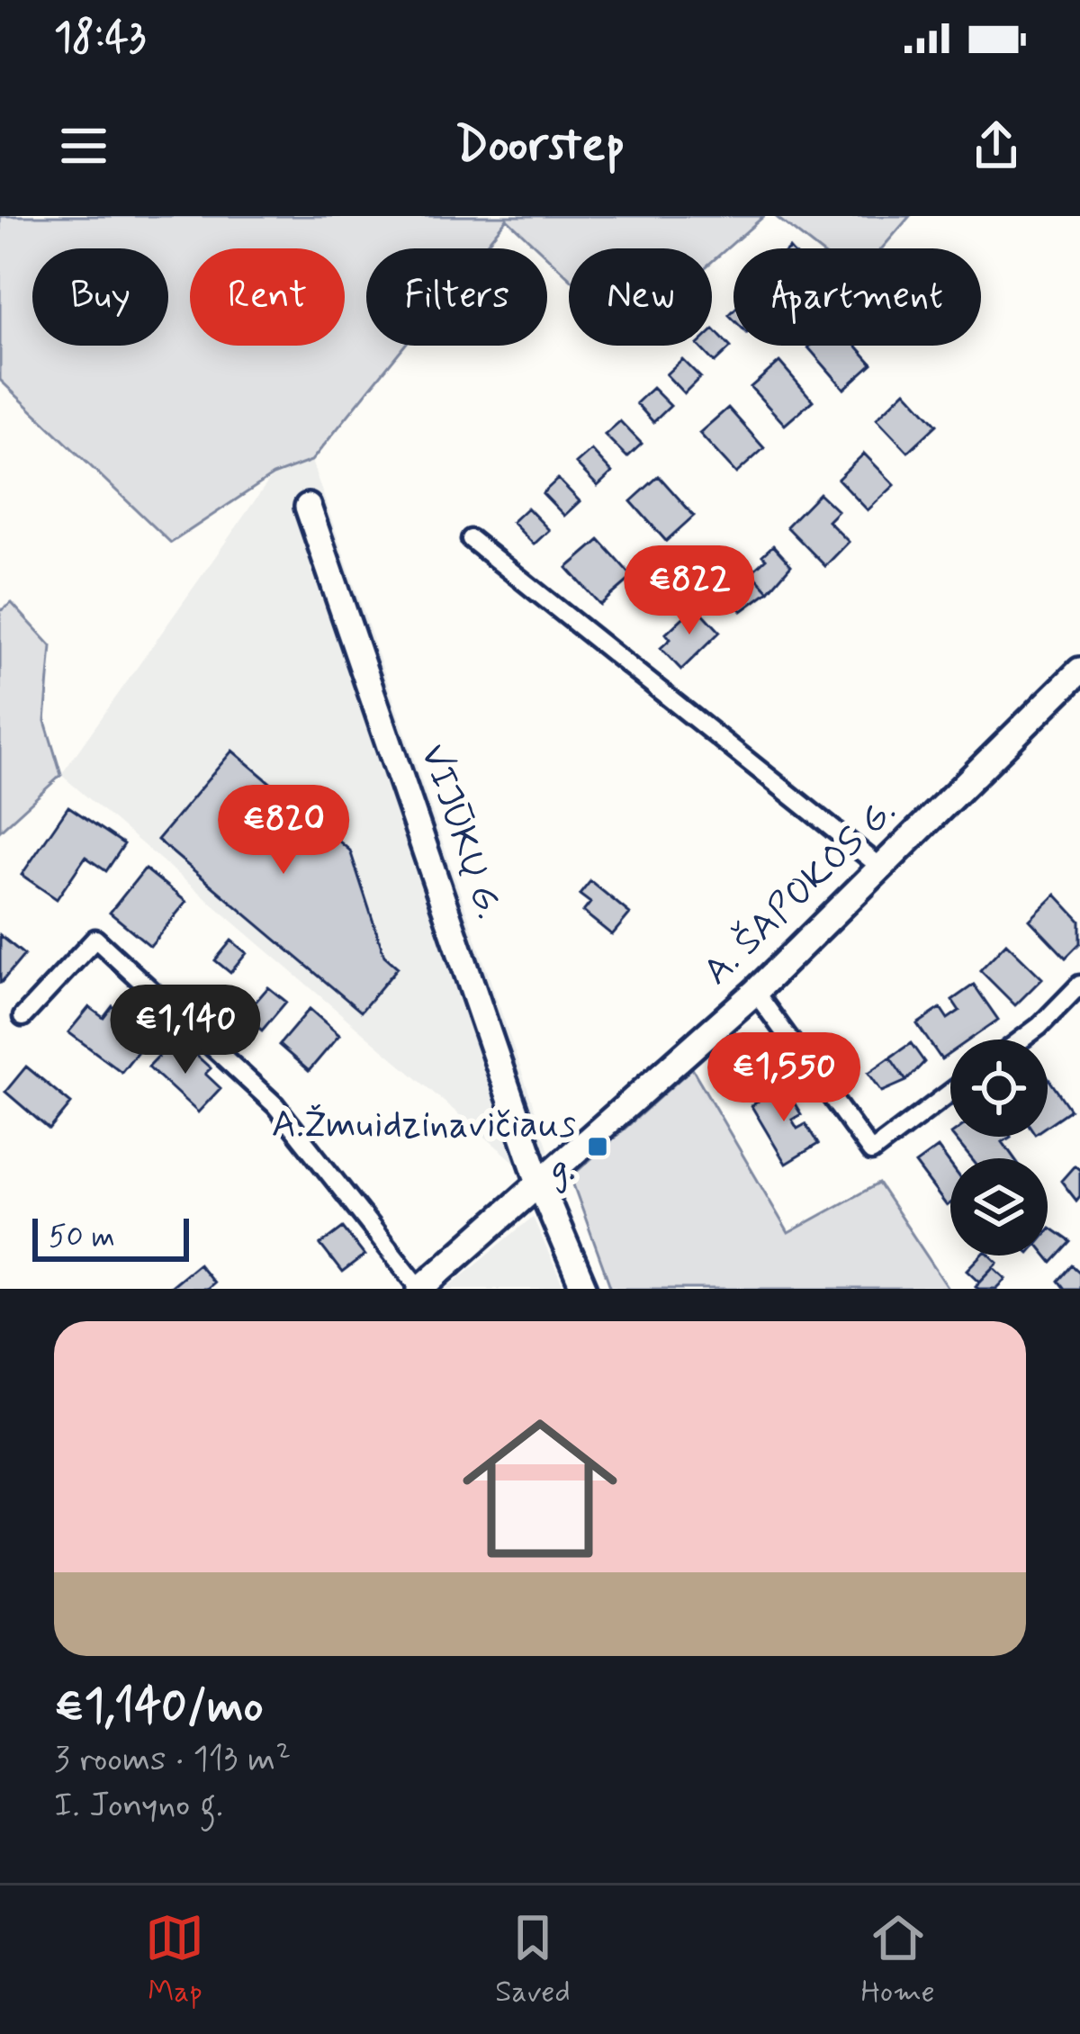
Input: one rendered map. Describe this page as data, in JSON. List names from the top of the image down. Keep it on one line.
{"streets":{"street":["VIJŪKŲ G.","A. ŠAPOKOS G."]},"crossings":[["VIJŪKŲ G.","A. ŠAPOKOS G."]],"places":{"transit":["A.Žmuidzinavičiaus g."]},"scale_bar":"50 m","page":{"status":"18:43","header":"Doorstep","chip":["Buy","Rent","Filters","New","Apartment"],"price":["€822","€820","€1,140","€1,550"],"scale":"50 m","list":[{"name":"€1,140/mo","note":"3 rooms · 113 m² · I. Jonyno g."}],"tabs":["Map","Saved","Home"]}}
